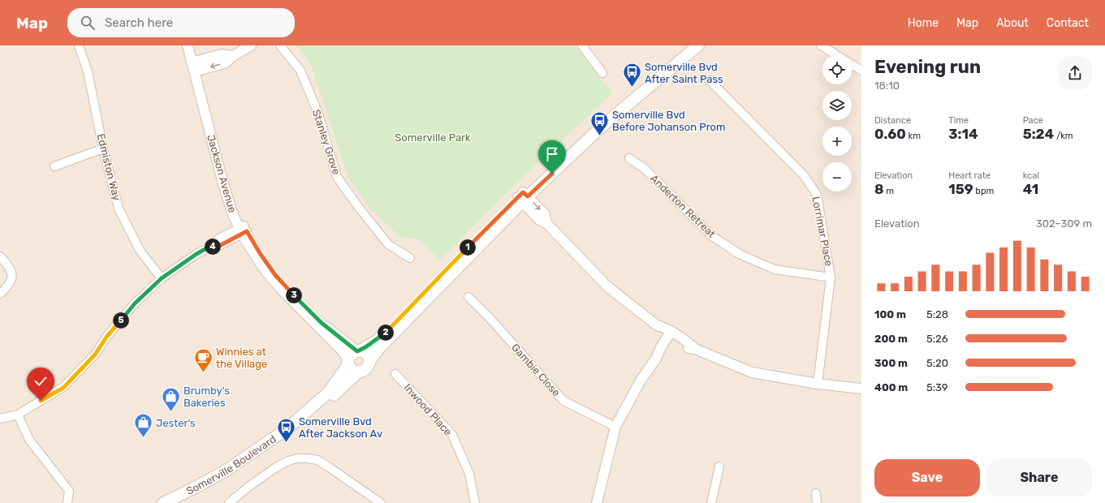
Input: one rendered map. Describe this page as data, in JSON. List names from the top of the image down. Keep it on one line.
{"streets":{"main road":["Somerville Boulevard"],"street":["Stanley Grove","Edmiston Way","Jackson Avenue","Anderton Retreat","Lorrimar Place","Gambie Close","Inwood Place"]},"crossings":[["Jackson Avenue","Somerville Boulevard"],["Anderton Retreat","Lorrimar Place"]],"parks":["Somerville Park"],"places":{"bus stop":["Somerville Bvd After Saint Pass","Somerville Bvd Before Johanson Prom","Somerville Bvd After Jackson Av"],"cafe":["Winnies at the Village"],"shop":["Brumby's Bakeries","Jester's"]},"page":{"header":"Map","search":"Search here","nav":["Home","Map","About","Contact"],"heading":["Evening run","18:10"],"map_buttons":["+","−"],"stats":[["Distance","0.60 km"],["Time","3:14"],["Pace","5:24 /km"],["Elevation","8 m"],["Heart rate","159 bpm"],["kcal","41"]],"chart":["Elevation","302–309 m"],"pins":["4","1","3","5","2"],"list":[{"name":"100 m","note":"5:28"},{"name":"200 m","note":"5:26"},{"name":"300 m","note":"5:20"},{"name":"400 m","note":"5:39"}],"buttons":["Save","Share"]}}
